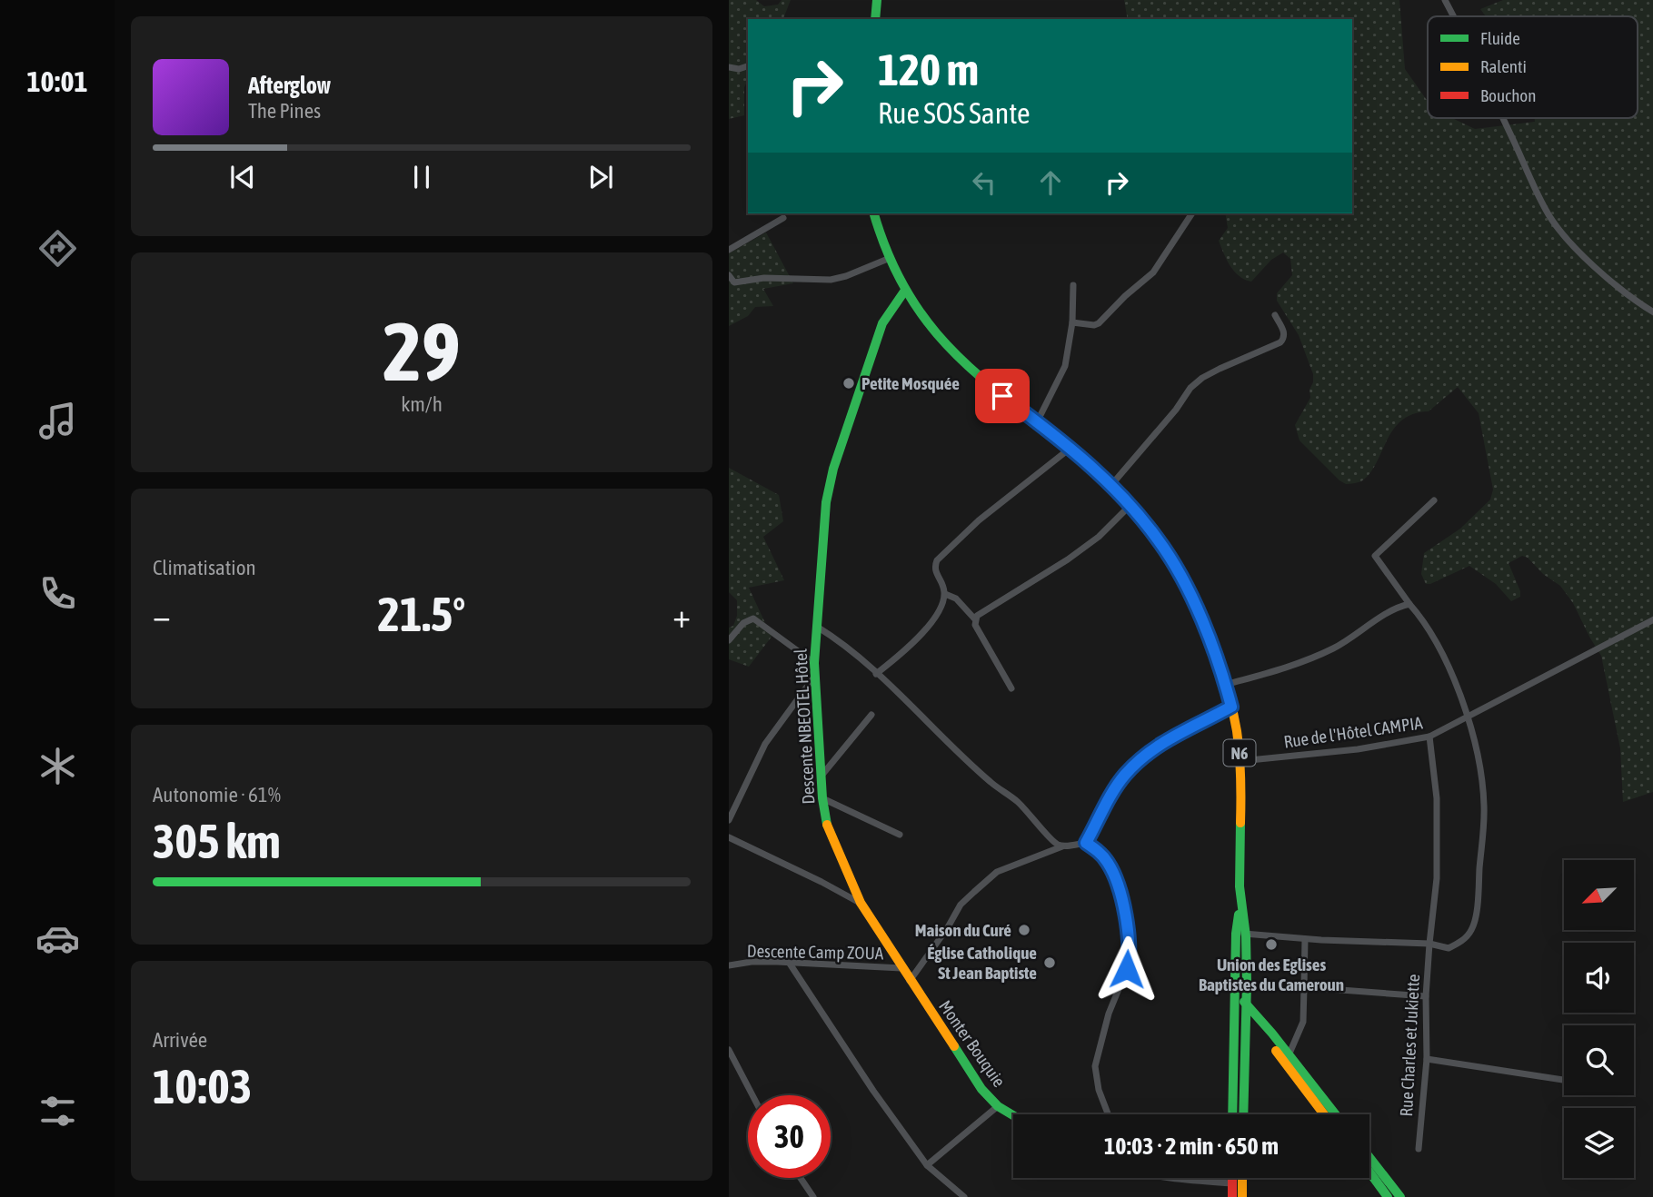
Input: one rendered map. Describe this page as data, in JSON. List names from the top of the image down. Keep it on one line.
{"streets":{"main road":["Descente NBEOTEL Hôtel","N6","Monter Bouquie"],"street":["Rue de l'Hôtel CAMPIA","Descente Camp ZOUA","Rue Charles et Jukiette"]},"crossings":[["Descente NBEOTEL Hôtel","N6"],["Descente NBEOTEL Hôtel","Monter Bouquie"],["Rue de l'Hôtel CAMPIA","N6"],["Rue de l'Hôtel CAMPIA","Rue Charles et Jukiette"],["Descente Camp ZOUA","Monter Bouquie"]],"places":["Petite Mosquée","Maison du Curé","Union des Eglises Baptistes du Cameroun","Église Catholique St Jean Baptiste"],"legend":["Fluide","Ralenti","Bouchon"],"north":"bottom left","page":{"tabs":"10:01","turn":["120 m","Rue SOS Sante"],"song":["Afterglow","The Pines"],"tile":[["29","km/h"],"Climatisation",["Autonomie · 61%","305 km"],["Arrivée","10:03"]],"heat":["−","21.5°","+"],"limit":"30","trip":"10:03 · 2 min · 650 m"}}
